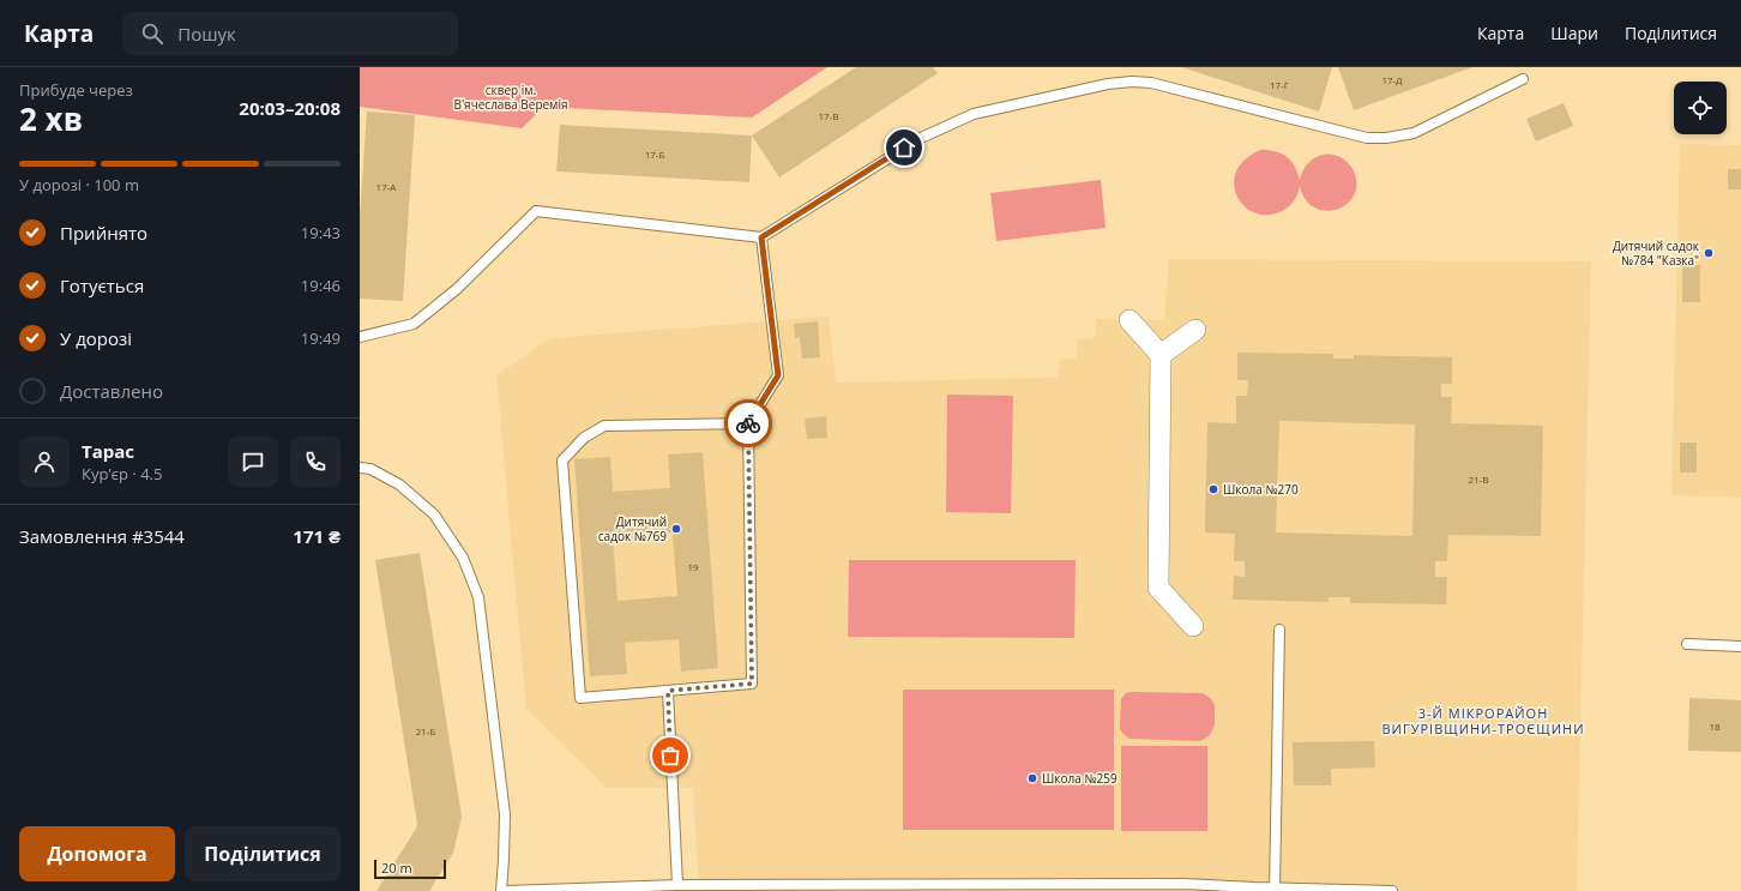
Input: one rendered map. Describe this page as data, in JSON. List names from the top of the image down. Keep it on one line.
{"districts":["3-Й МІКРОРАЙОН ВИГУРІВЩИНИ-ТРОЄЩИНИ"],"parks":["сквер ім. В'ячеслава Веремія"],"places":["Дитячий садок №784 \"Казка\"","Школа №270","Дитячий садок №769","Школа №259"],"house_numbers":["17-Д","17-Г","17-В","17-Б","17-А","21-В","19","18","21-Б"],"scale_bar":"20 m","page":{"header":"Карта","search":"Пошук","nav":["Карта","Шари","Поділитися"],"heading":["2 хв","Прибуде через","20:03–20:08"],"panel":["Тарас","Кур’єр · 4.5","Замовлення #3544","171 ₴"],"bar":"У дорозі · 100 m","list":[["Прийнято","19:43"],["Готується","19:46"],["У дорозі","19:49"],"Доставлено"],"buttons":["Допомога","Поділитися"],"scale":"20 m"}}
